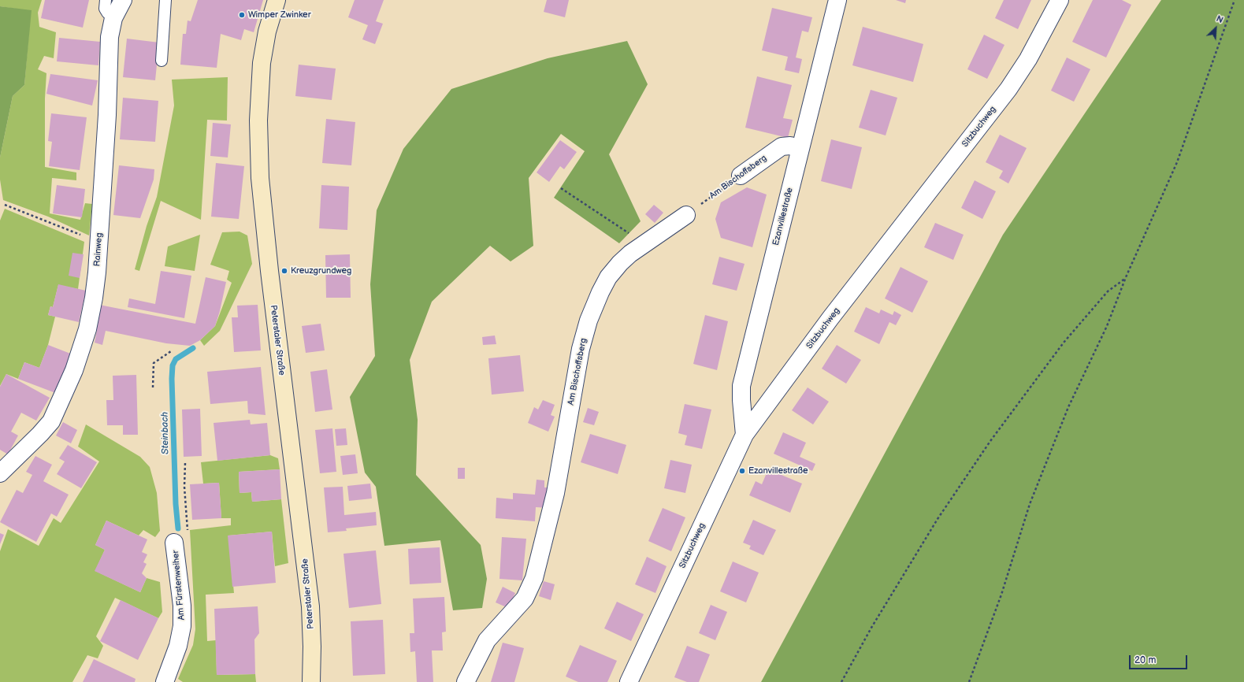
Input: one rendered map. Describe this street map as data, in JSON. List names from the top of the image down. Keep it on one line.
{"streets":{"main road":["Peterstaler Straße"],"street":["Sitzbuchweg","Am Bischoffsberg","Ezanvillestraße","Rainweg","Am Fürstenweiher"]},"crossings":[["Sitzbuchweg","Ezanvillestraße"],["Am Bischoffsberg","Ezanvillestraße"]],"water":["Steinbach"],"places":["Wimper Zwinker","Kreuzgrundweg","Ezanvillestraße"],"scale_bar":"20 m","north":"top right"}
